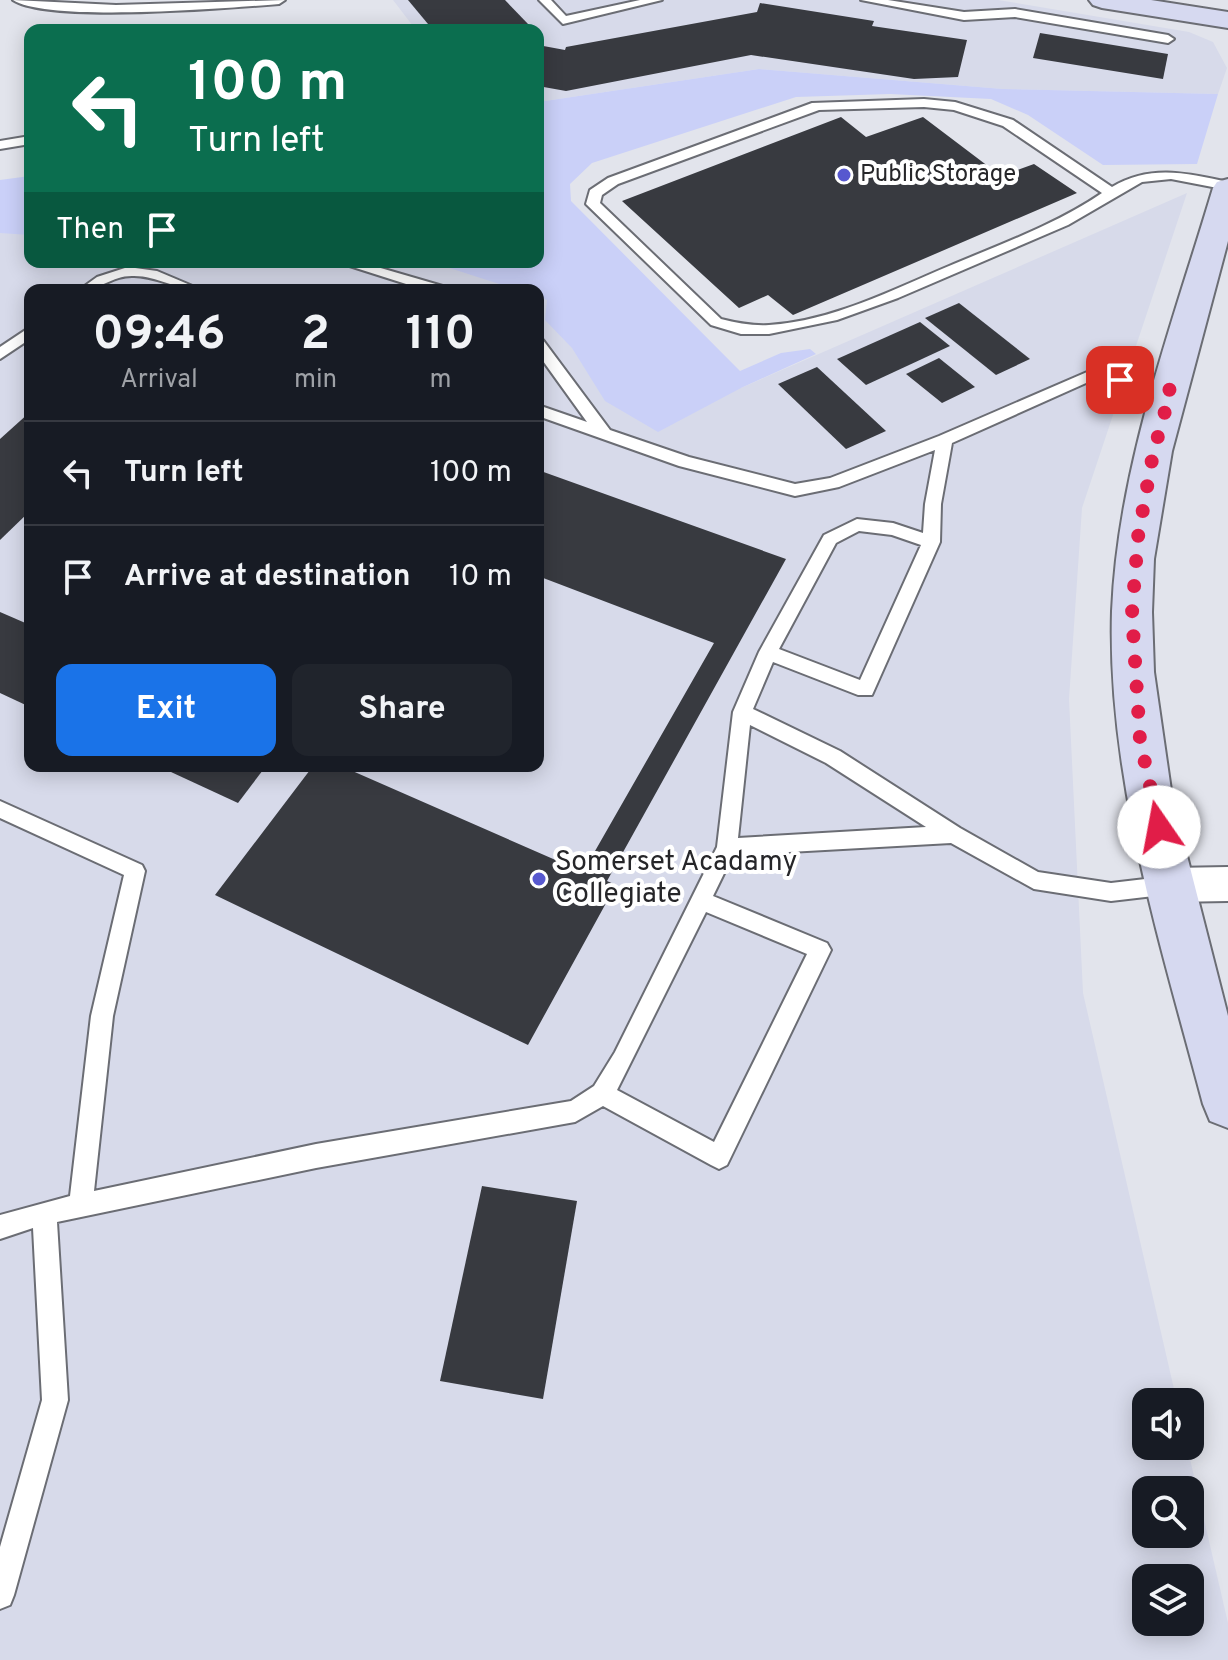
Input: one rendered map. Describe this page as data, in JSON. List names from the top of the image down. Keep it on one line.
{"places":["Public Storage","Somerset Acadamy Collegiate"],"page":{"turn":["100 m","Turn left"],"then":"Then","eta":["09:46","Arrival","2","min","110","m"],"list":[{"name":"Turn left","value":"100 m"},{"name":"Arrive at destination","value":"10 m"}],"buttons":["Exit","Share"]}}
